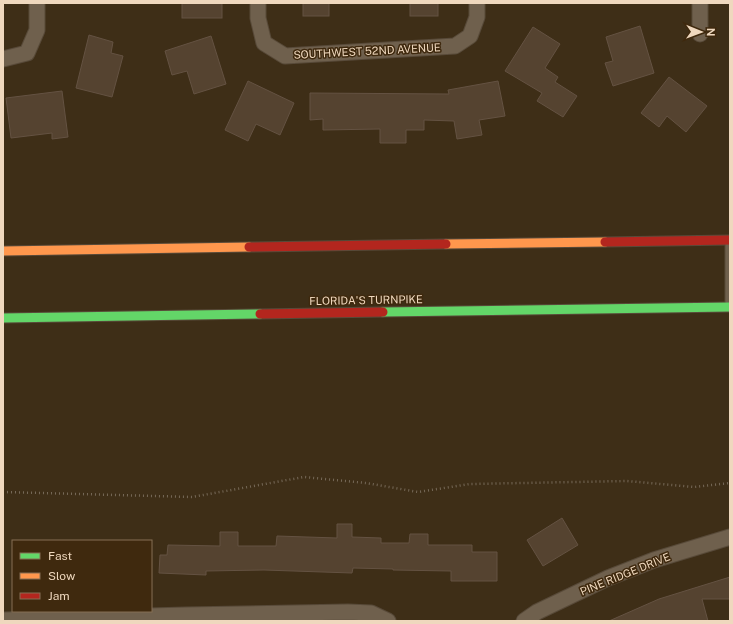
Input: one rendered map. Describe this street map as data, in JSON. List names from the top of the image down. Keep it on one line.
{"streets":{"highway":["FLORIDA'S TURNPIKE"],"street":["SOUTHWEST 52ND AVENUE","PINE RIDGE DRIVE"]},"legend":["Fast","Slow","Jam"],"north":"right"}
